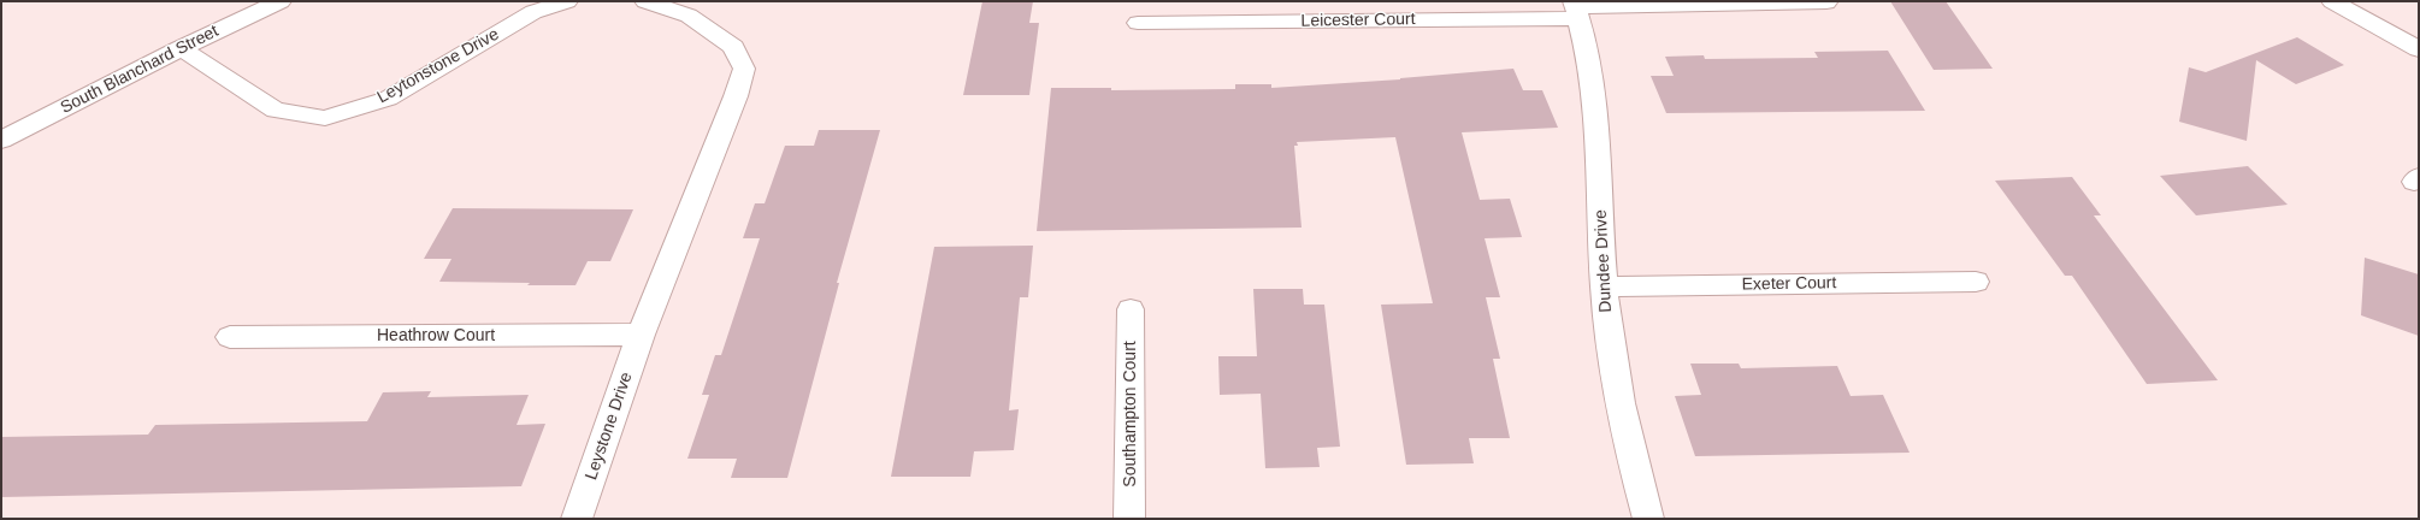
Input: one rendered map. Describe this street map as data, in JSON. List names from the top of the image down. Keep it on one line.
{"streets":{"street":["Leicester Court","Leytonstone Drive","South Blanchard Street","Dundee Drive","Exeter Court","Heathrow Court","Southampton Court","Leystone Drive"]},"crossings":[["Leicester Court","Dundee Drive"],["Leytonstone Drive","South Blanchard Street"],["Dundee Drive","Exeter Court"],["Heathrow Court","Leystone Drive"]]}
